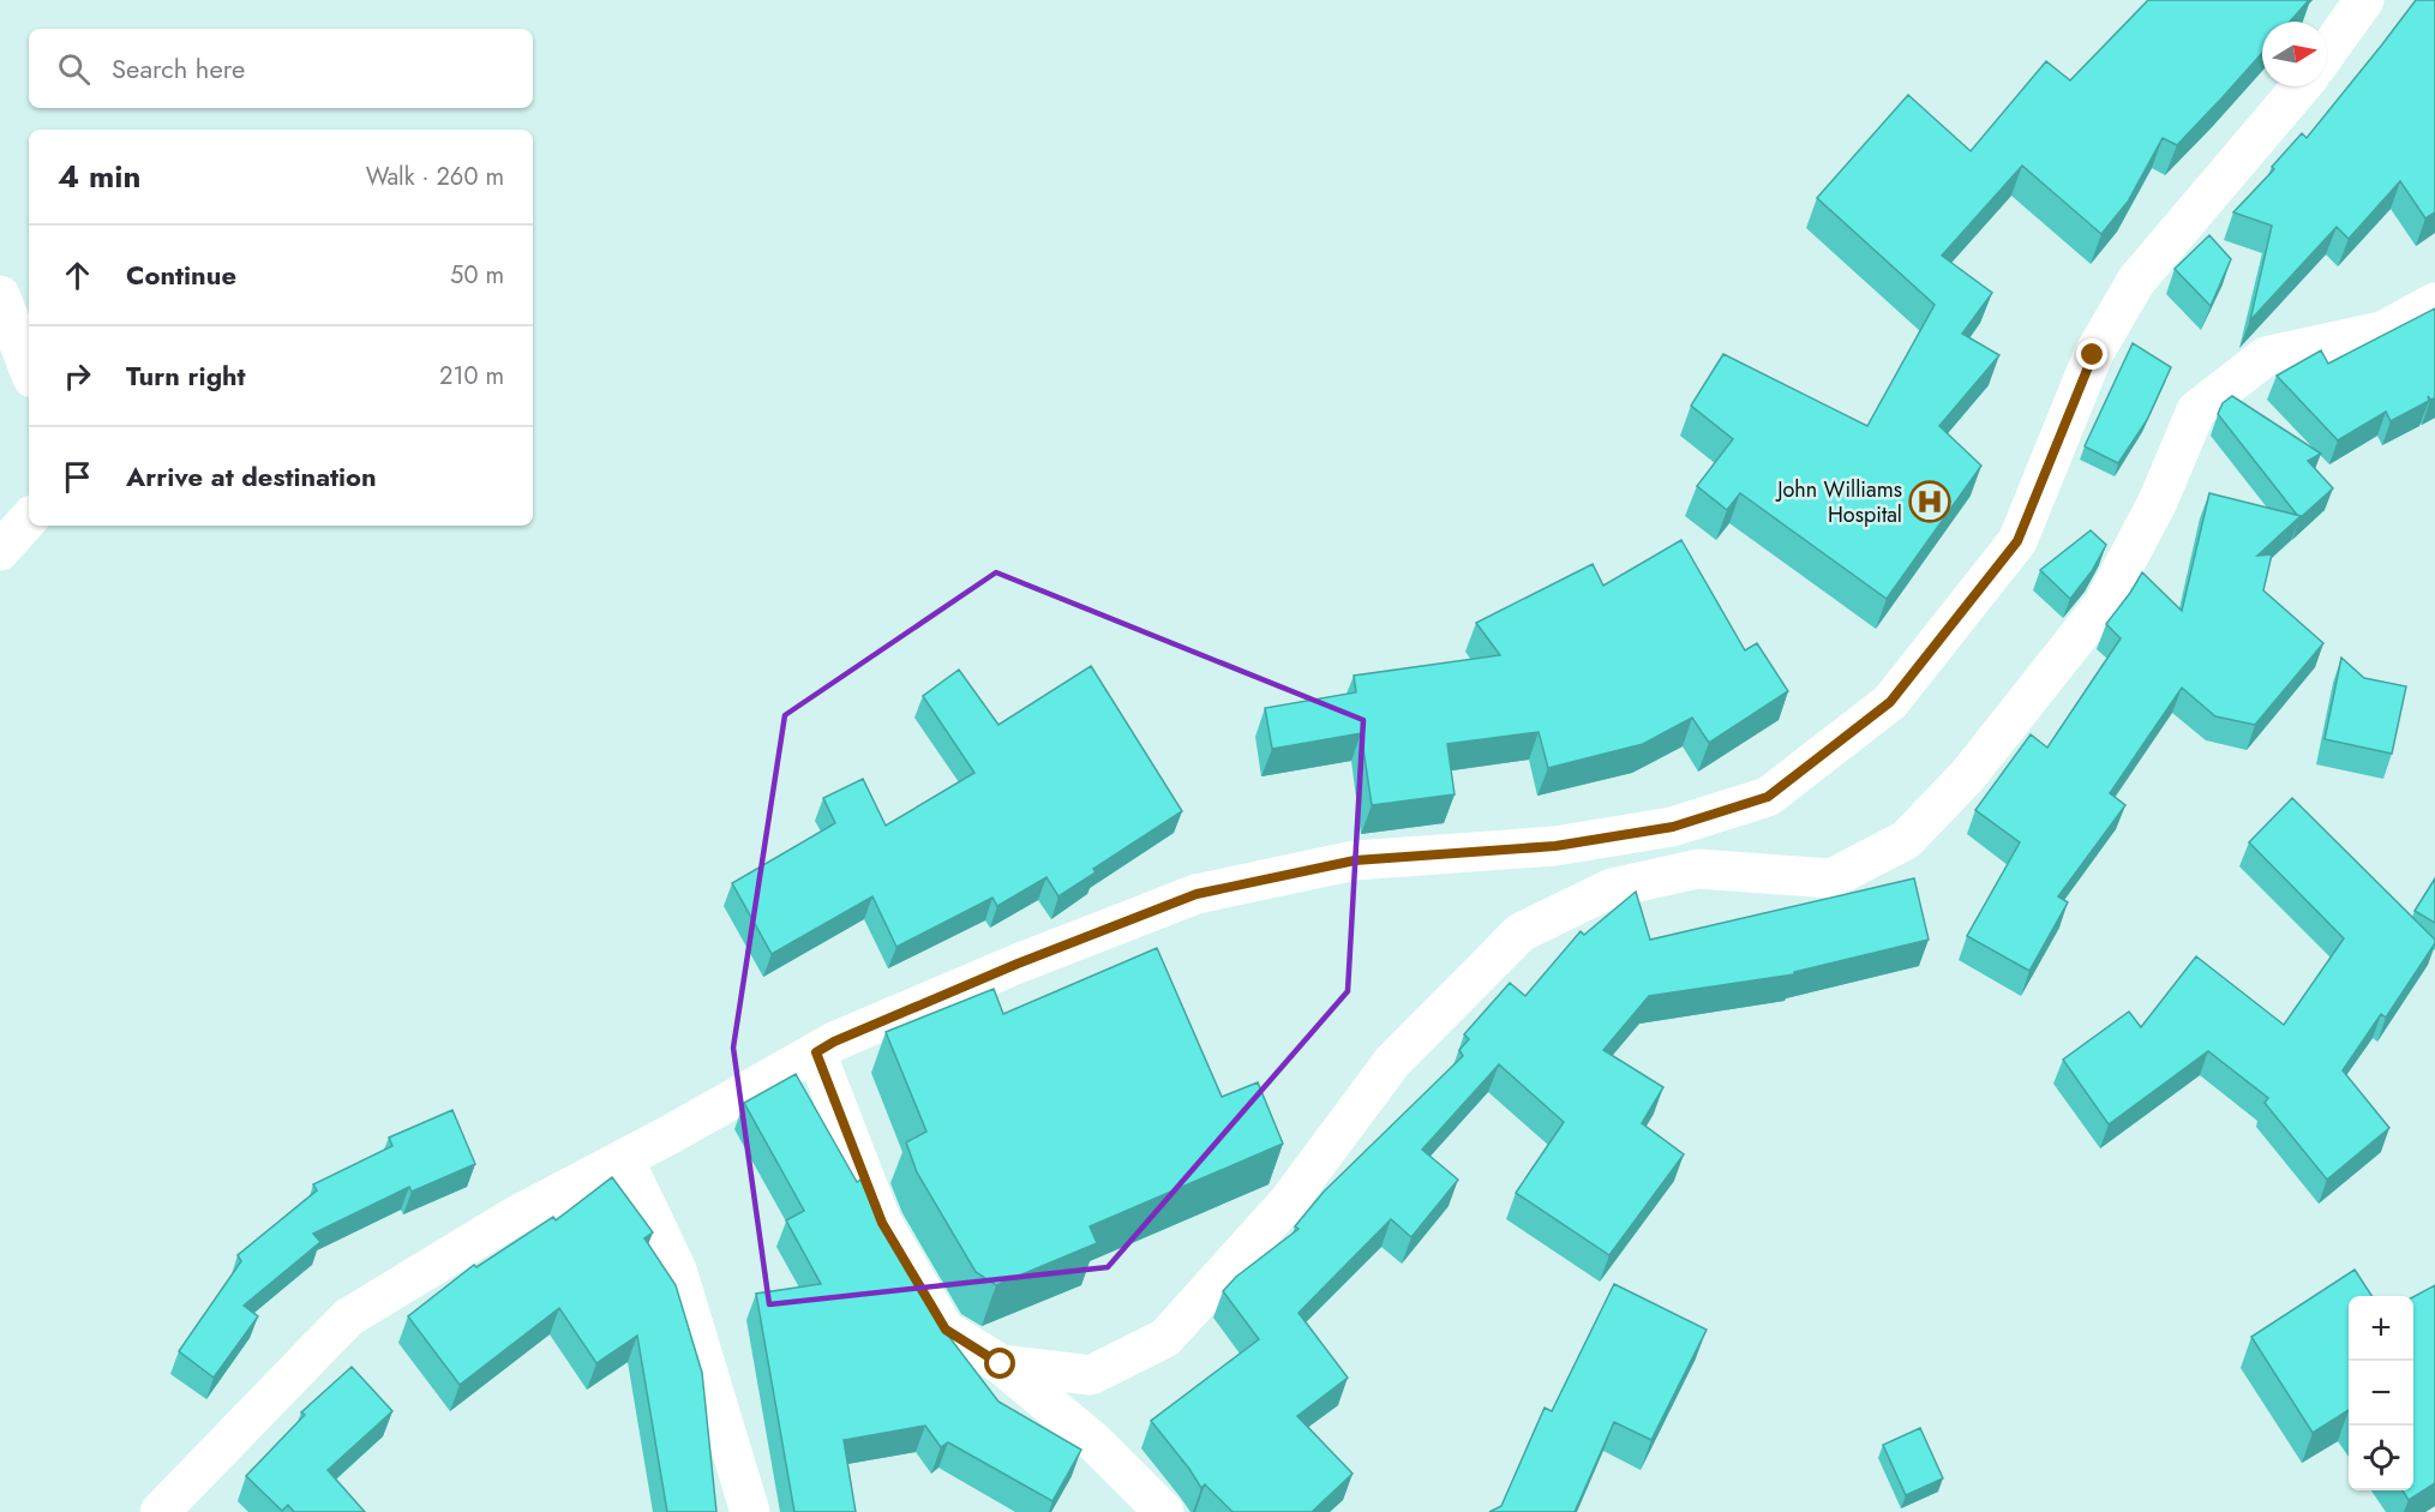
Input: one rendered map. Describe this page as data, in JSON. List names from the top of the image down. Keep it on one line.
{"places":{"hospital":["John Williams Hospital"]},"north":"right","page":{"search":"Search here","heading":["4 min","Walk · 260 m"],"list":[["Continue","50 m"],["Turn right","210 m"],"Arrive at destination"],"map_buttons":["+","−"]}}
